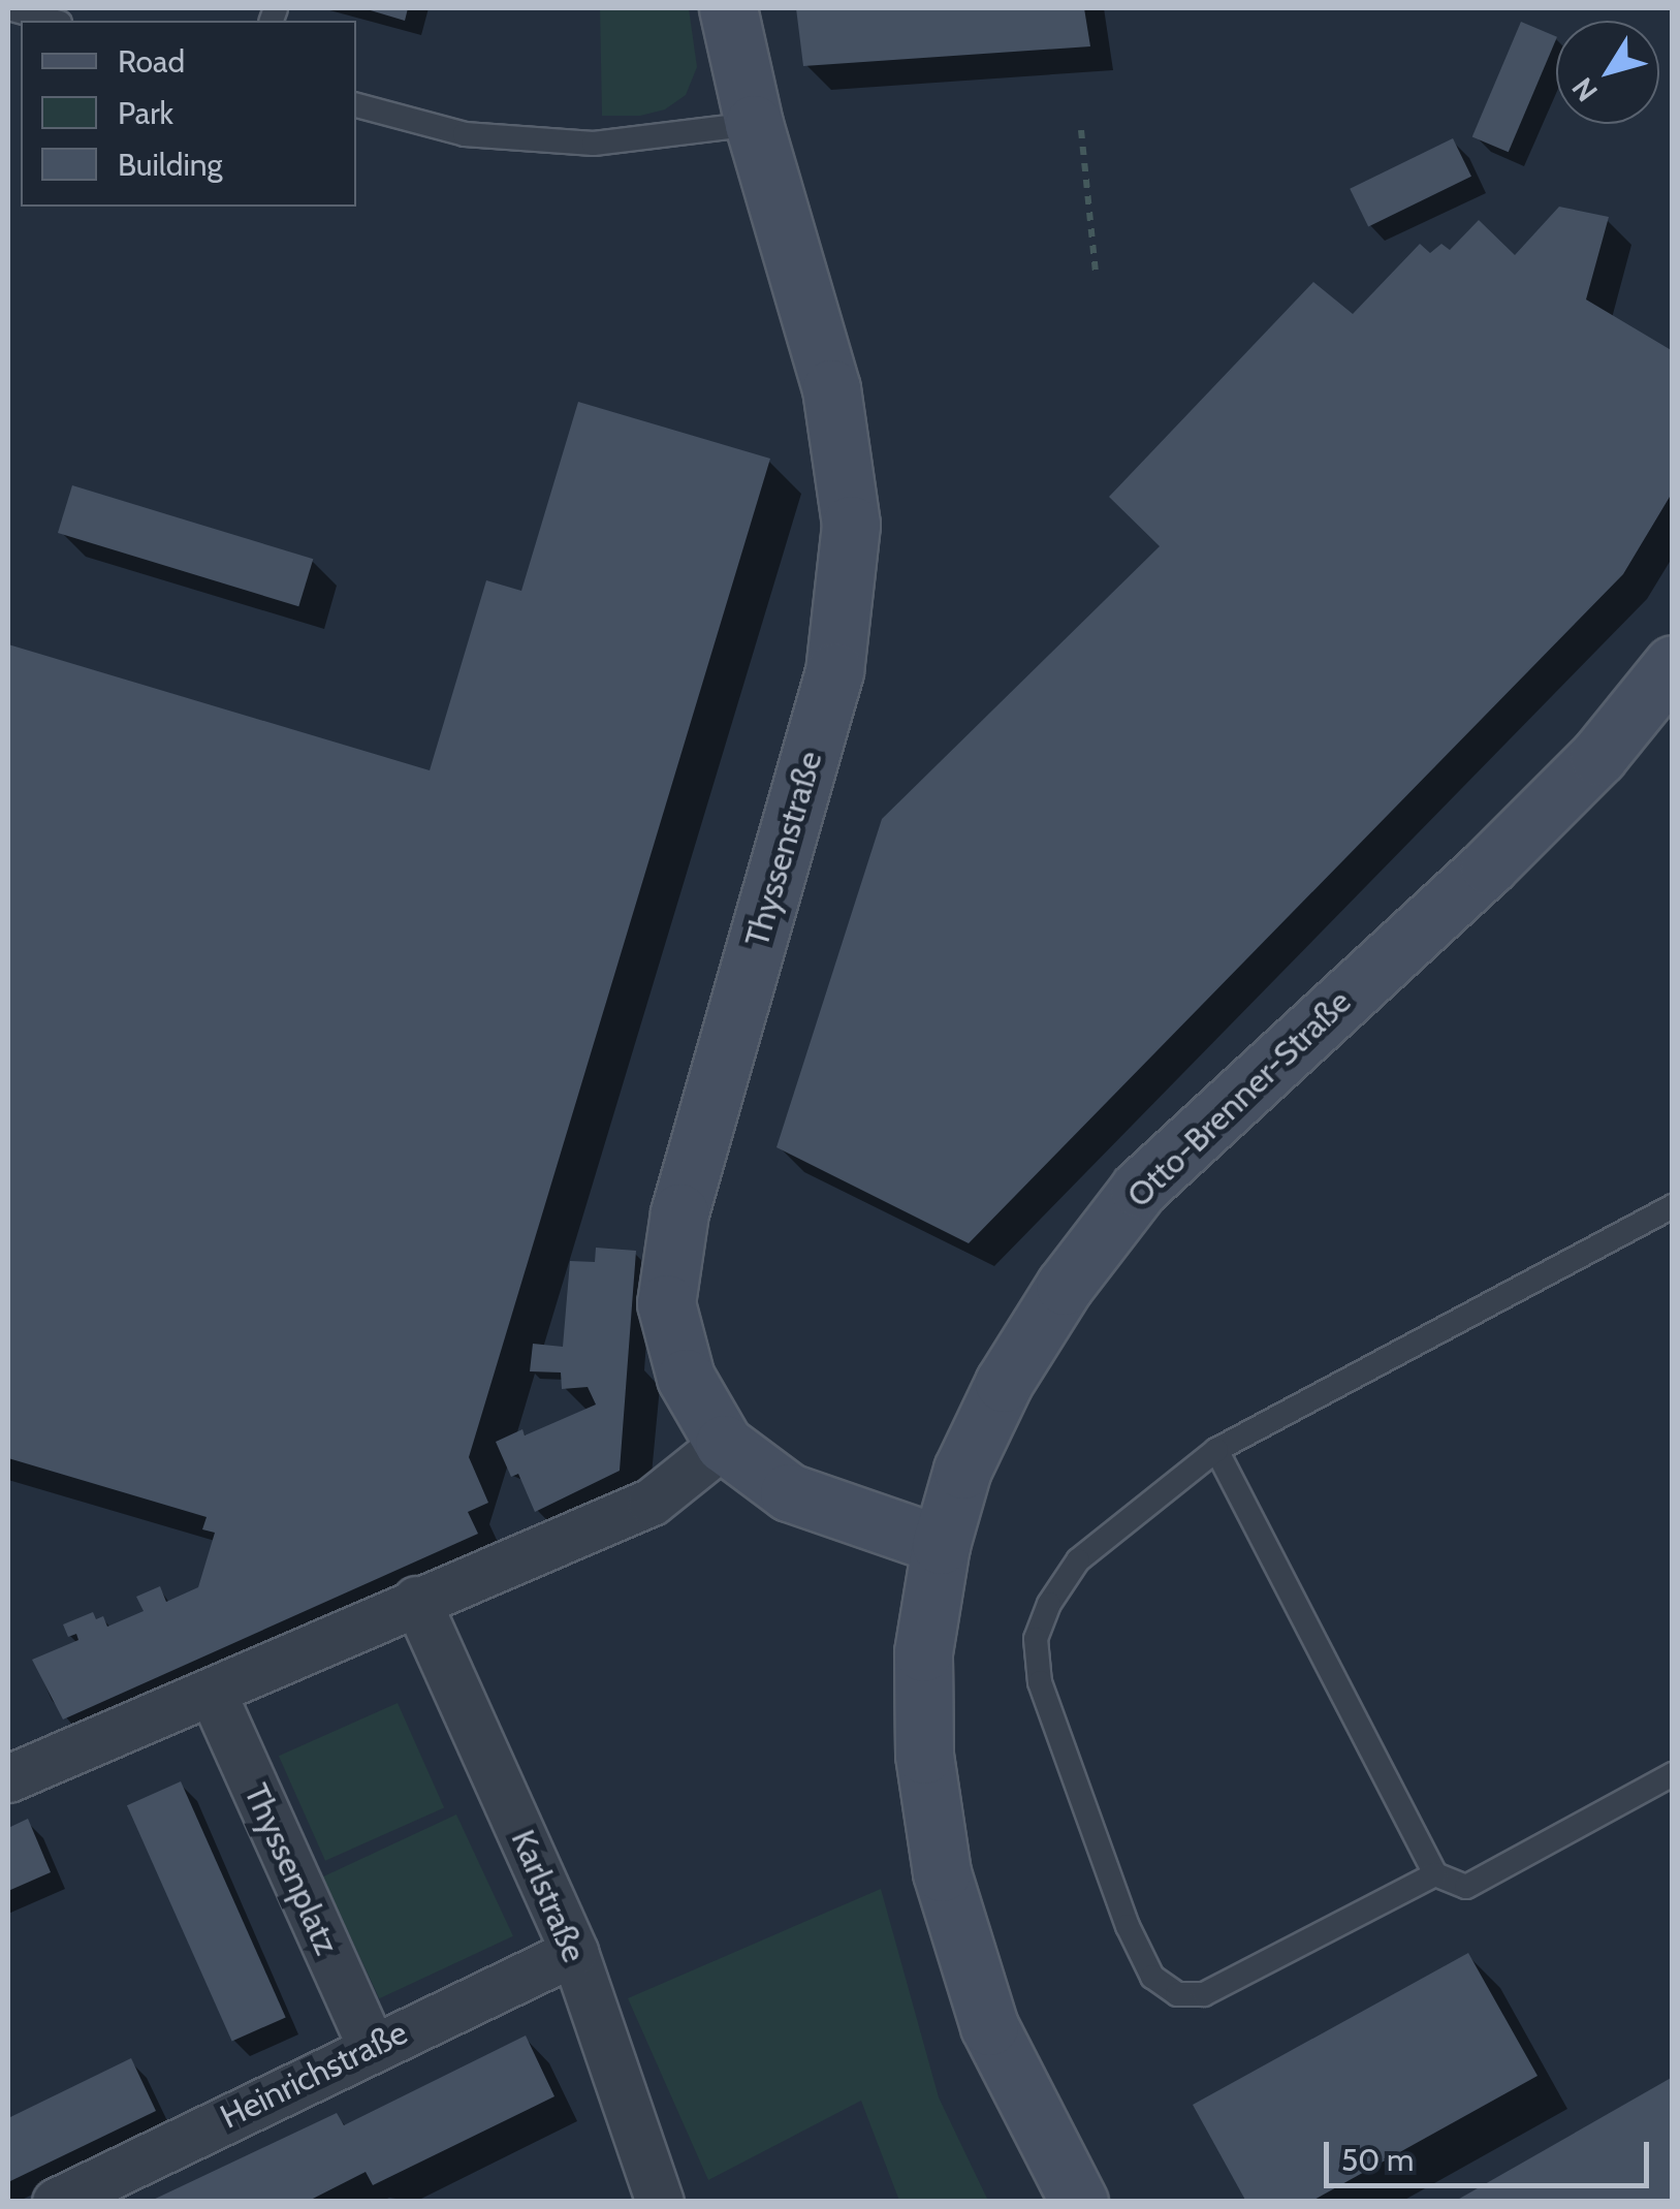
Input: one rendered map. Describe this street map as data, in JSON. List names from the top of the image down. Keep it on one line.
{"streets":{"main road":["Thyssenstraße","Otto-Brenner-Straße"],"street":["Thyssenplatz","Karlstraße","Heinrichstraße"]},"crossings":[["Thyssenstraße","Otto-Brenner-Straße"],["Thyssenplatz","Heinrichstraße"],["Karlstraße","Heinrichstraße"]],"legend":["Road","Park","Building"],"scale_bar":"50 m","north":"bottom left"}
